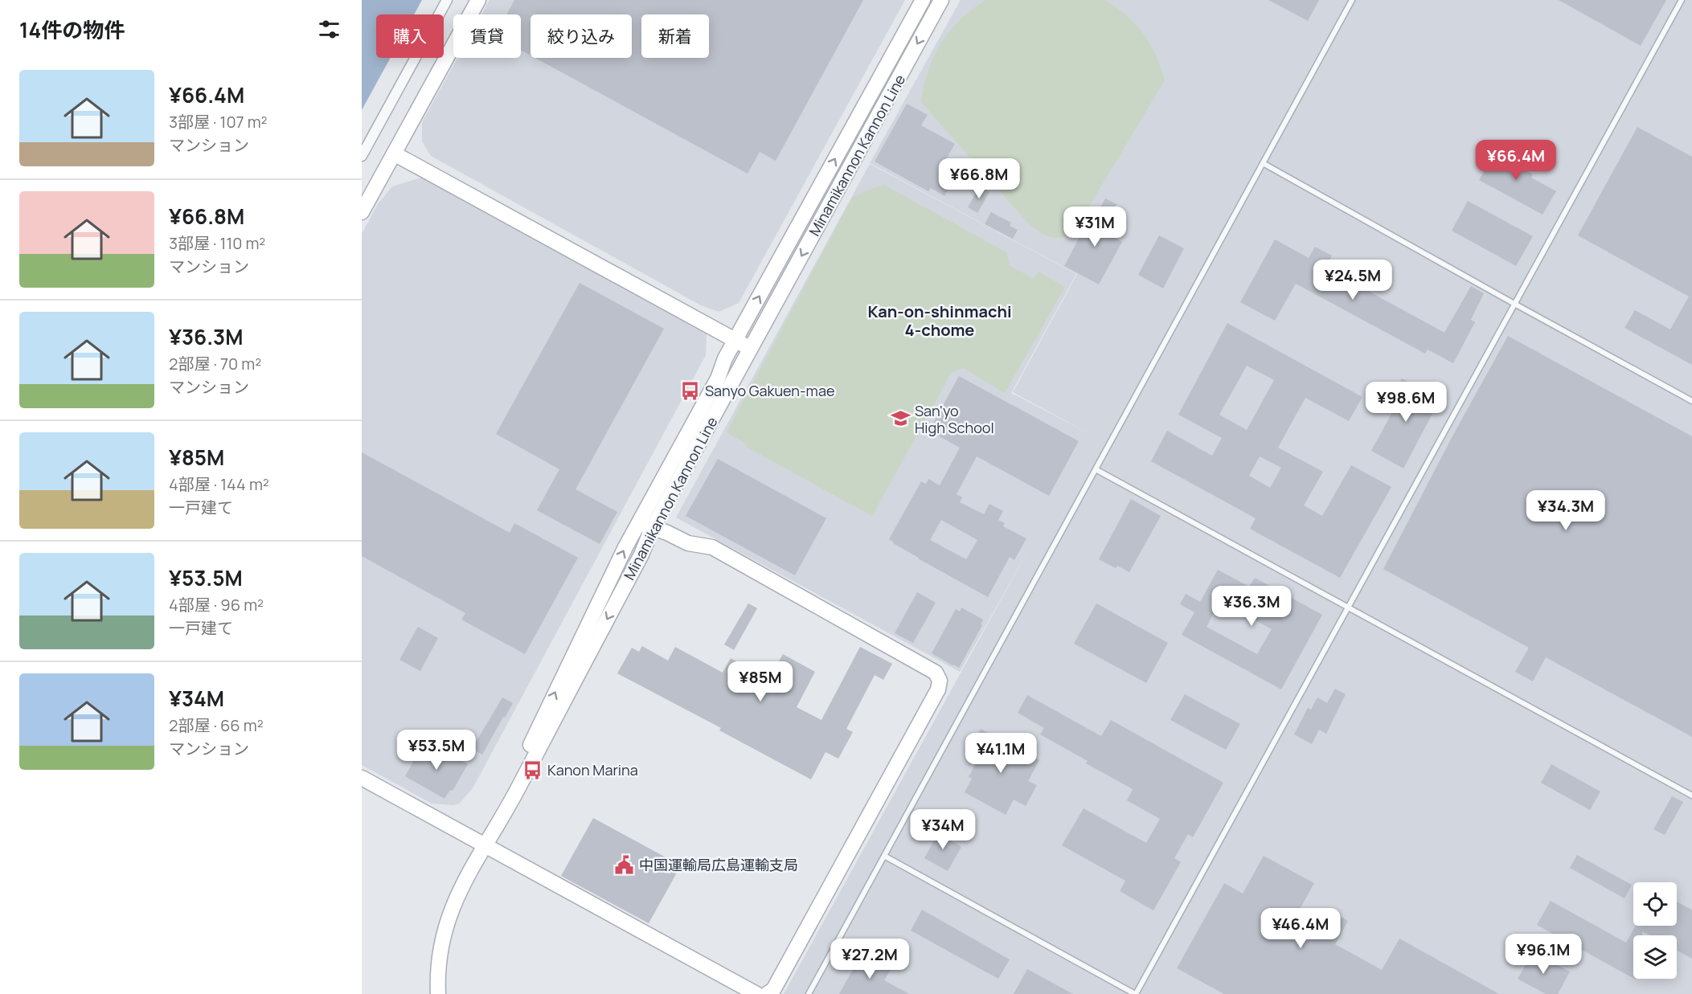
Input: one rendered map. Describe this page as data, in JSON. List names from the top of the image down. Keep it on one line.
{"streets":{"street":["Minamikannon Kannon Line"]},"districts":["Kan-on-shinmachi 4-chome"],"places":{"bus stop":["Sanyo Gakuen-mae","Kanon Marina"],"school or university":["San'yo High School"],"public building":["中国運輸局広島運輸支局"]},"page":{"heading":"14件の物件","chip":["購入","賃貸","絞り込み","新着"],"list":[{"name":"¥66.4M","note":"3部屋 · 107 m² · マンション"},{"name":"¥66.8M","note":"3部屋 · 110 m² · マンション"},{"name":"¥36.3M","note":"2部屋 · 70 m² · マンション"},{"name":"¥85M","note":"4部屋 · 144 m² · 一戸建て"},{"name":"¥53.5M","note":"4部屋 · 96 m² · 一戸建て"},{"name":"¥34M","note":"2部屋 · 66 m² · マンション"}],"price":["¥66.4M","¥66.8M","¥31M","¥24.5M","¥98.6M","¥34.3M","¥36.3M","¥85M","¥53.5M","¥41.1M","¥34M","¥46.4M","¥96.1M","¥27.2M"]}}
